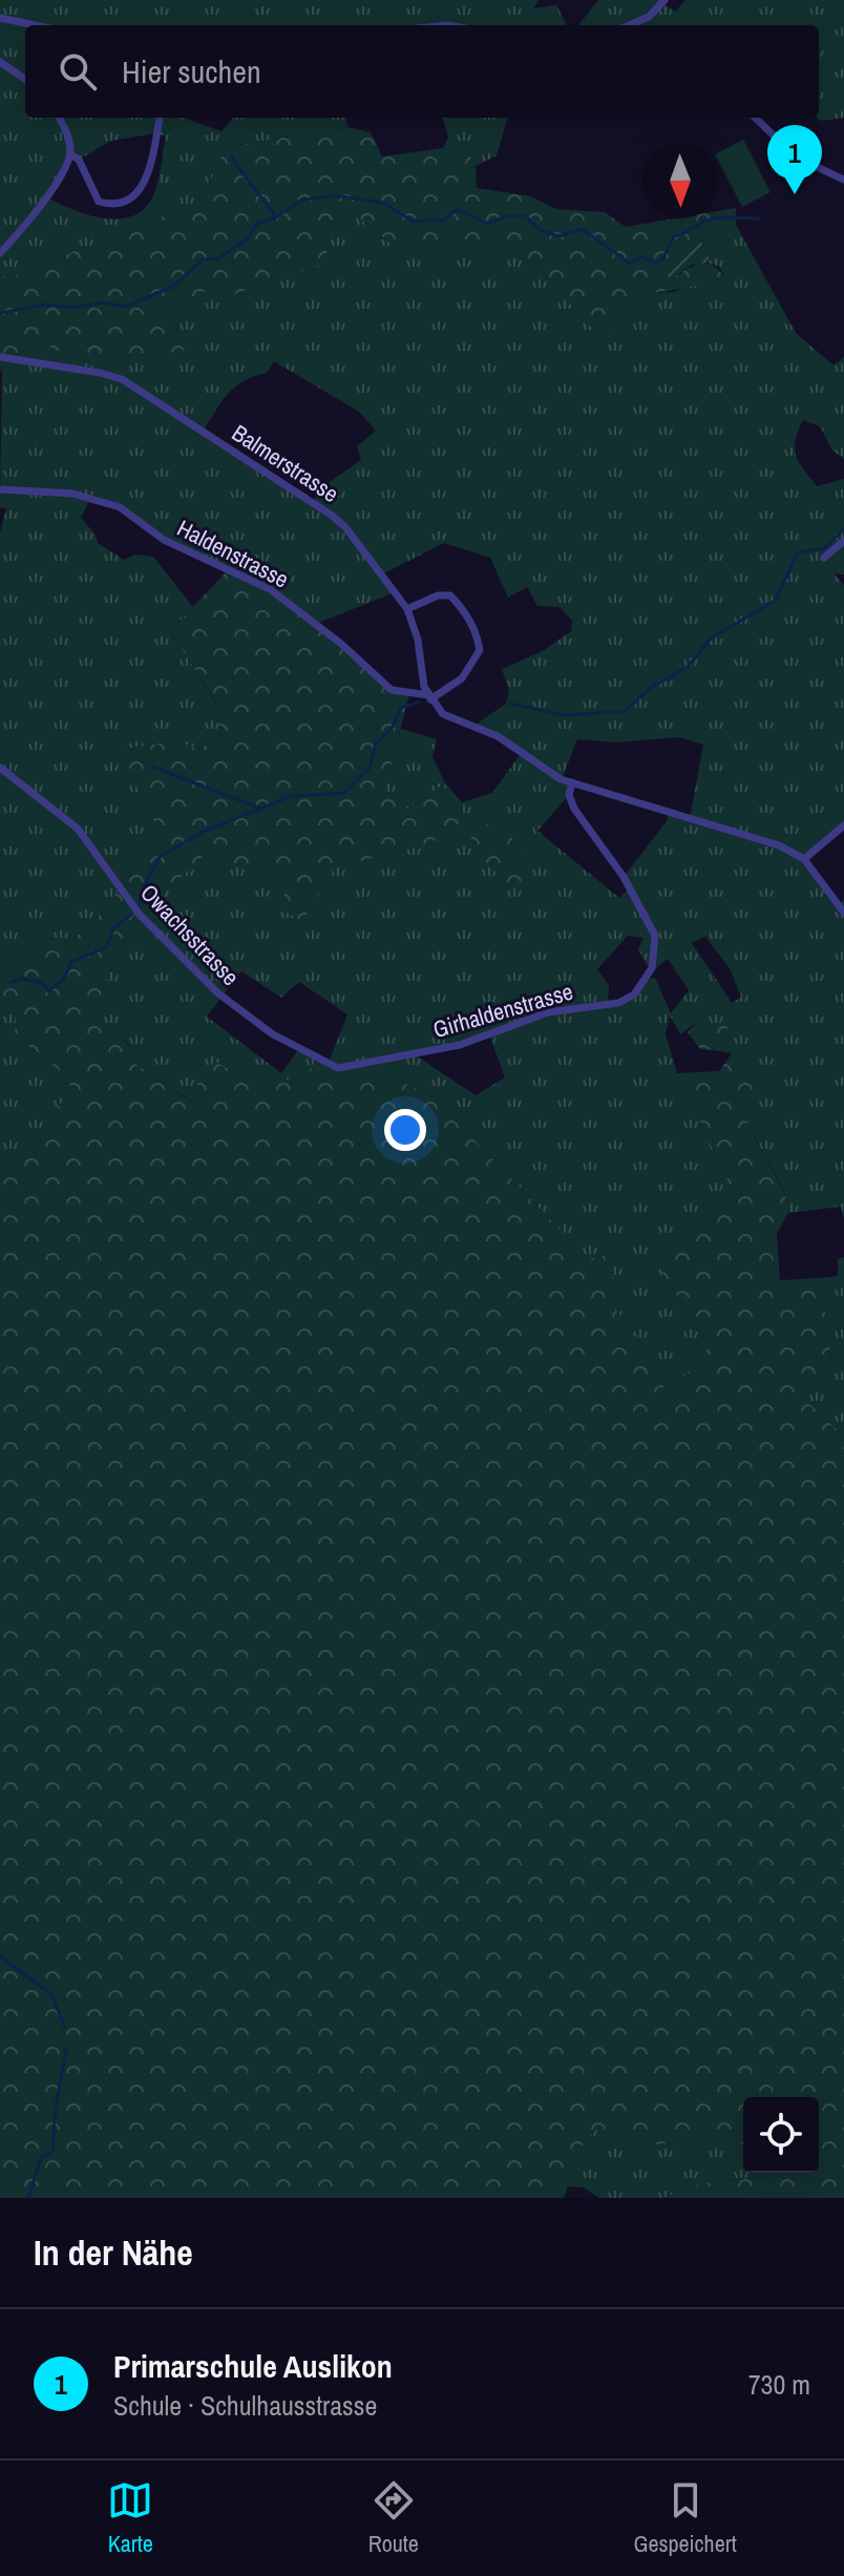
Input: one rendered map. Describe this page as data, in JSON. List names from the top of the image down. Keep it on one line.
{"streets":{"street":["Balmerstrasse","Haldenstrasse","Owachsstrasse","Girhaldenstrasse"]},"crossings":[["Balmerstrasse","Haldenstrasse"],["Owachsstrasse","Girhaldenstrasse"]],"north":"bottom","page":{"search":"Hier suchen","pins":"1","heading":"In der Nähe","list":[{"mark":"1","name":"Primarschule Auslikon","note":"Schule · Schulhausstrasse","value":"730 m"}],"nav":["Karte","Route","Gespeichert"]}}
